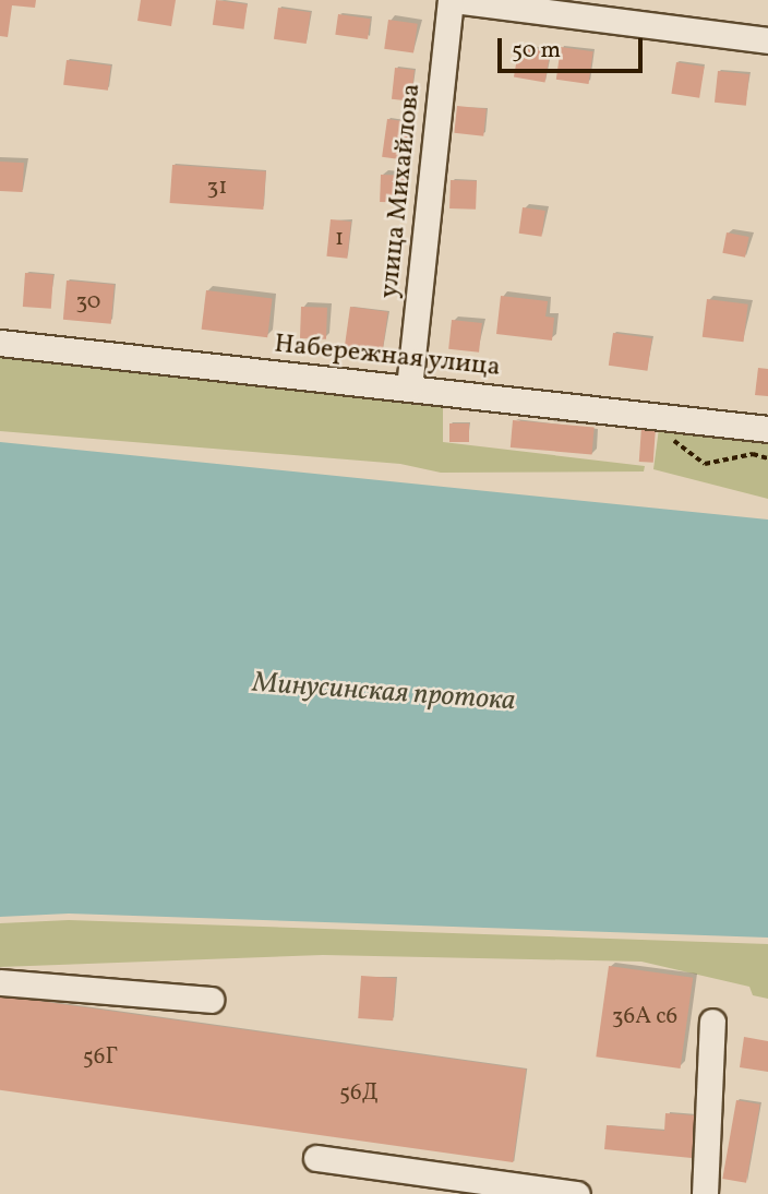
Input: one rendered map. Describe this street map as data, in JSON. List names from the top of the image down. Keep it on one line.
{"streets":{"street":["улица Михайлова","Набережная улица"]},"crossings":[["улица Михайлова","Набережная улица"]],"water":["Минусинская протока"],"house_numbers":["31","1","30","36А с6","56Г","56Д"],"scale_bar":"50 m"}
